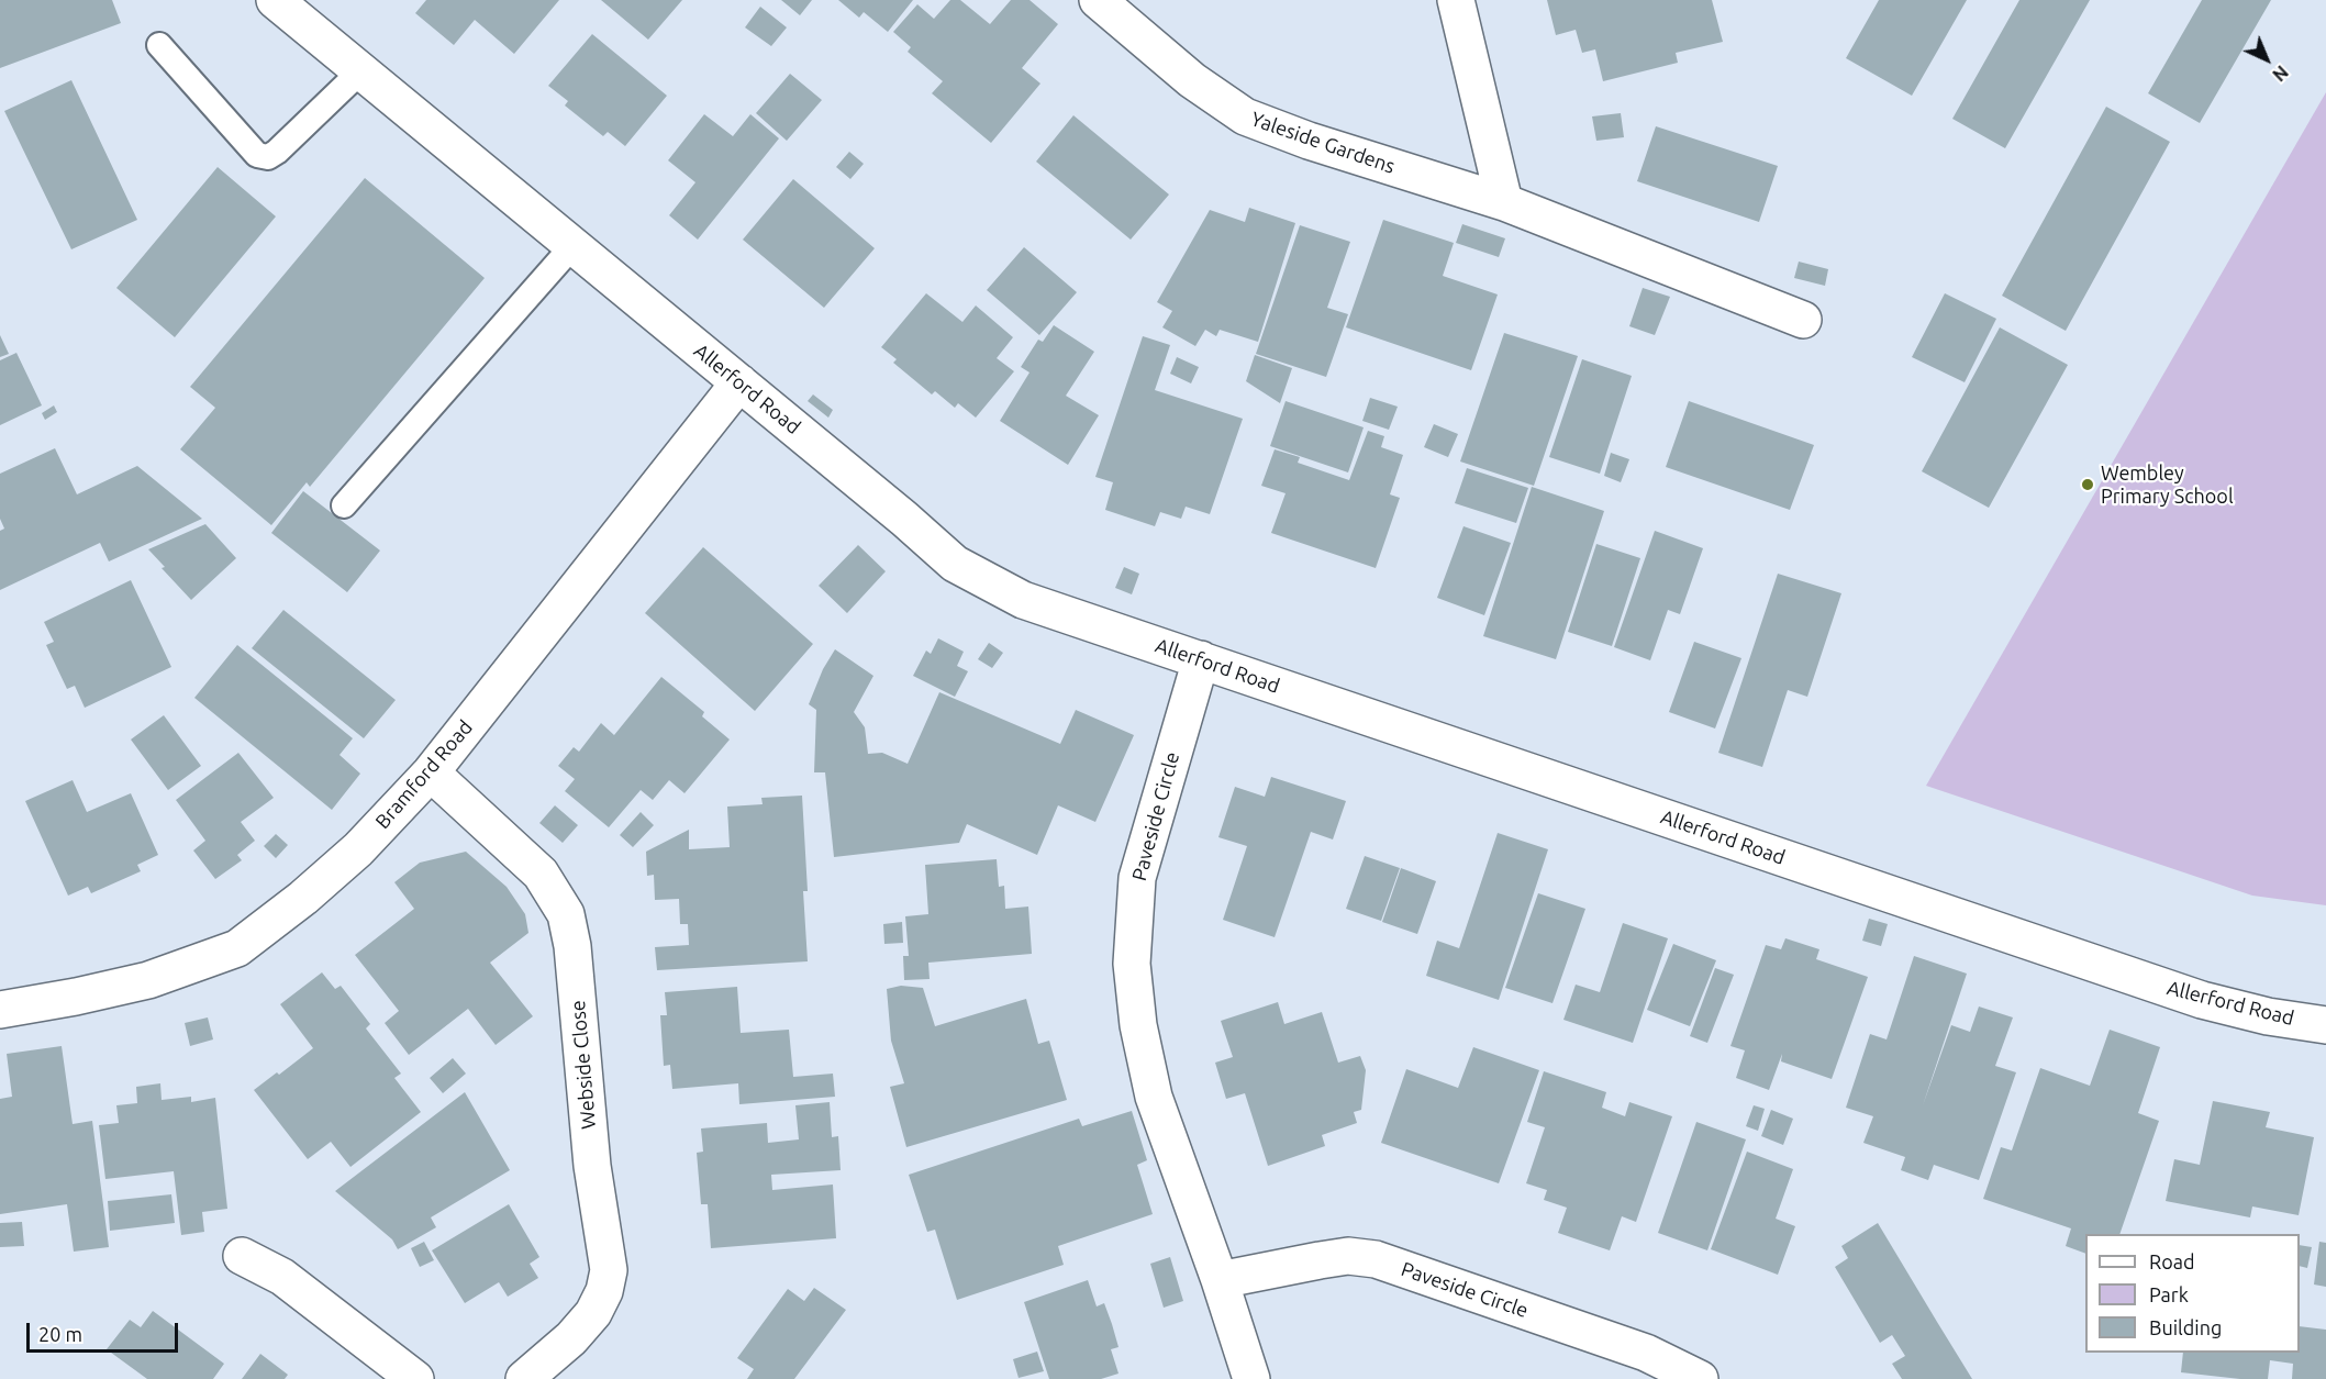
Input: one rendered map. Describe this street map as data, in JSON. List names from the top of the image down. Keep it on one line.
{"streets":{"street":["Yaleside Gardens","Allerford Road","Bramford Road","Paveside Circle","Webside Close"]},"crossings":[["Allerford Road","Bramford Road"],["Allerford Road","Paveside Circle"],["Bramford Road","Webside Close"]],"places":["Wembley Primary School"],"legend":["Road","Park","Building"],"scale_bar":"20 m","north":"bottom right"}
